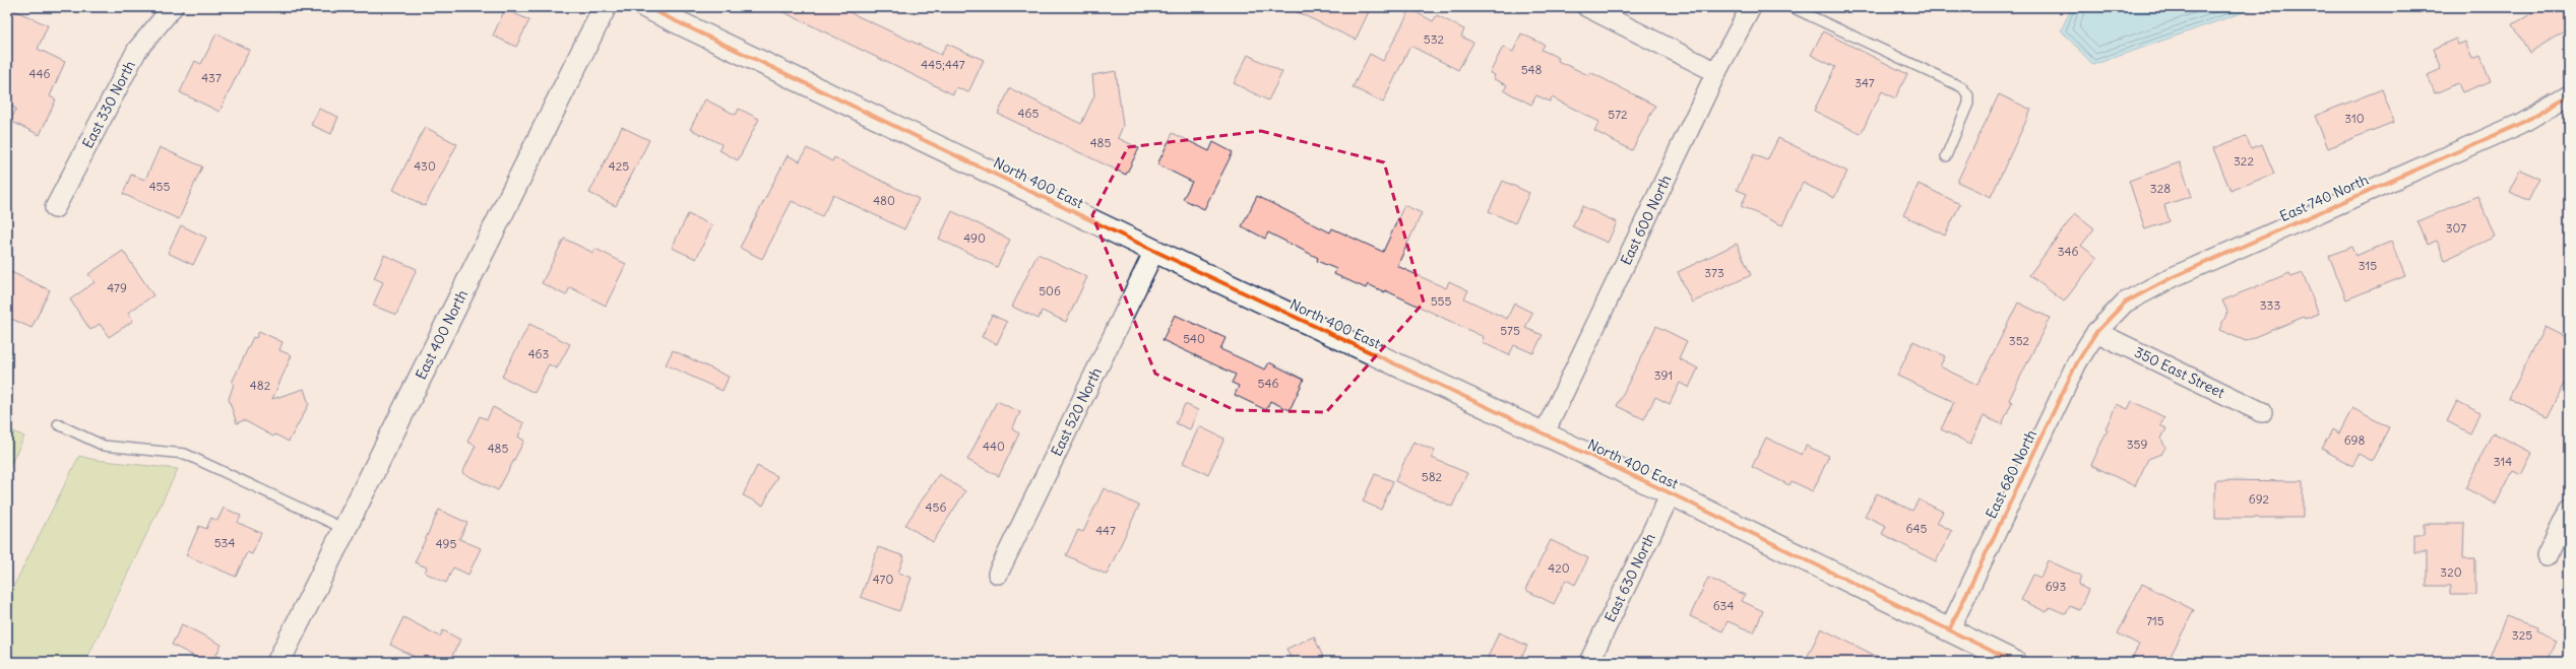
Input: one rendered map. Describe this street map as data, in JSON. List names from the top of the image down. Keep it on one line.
{"streets":{"street":["East 330 North","North 400 East","East 740 North","East 600 North","East 400 North","350 East Street","East 520 North","East 680 North","East 630 North"]},"crossings":[["North 400 East","East 600 North"],["North 400 East","East 520 North"],["North 400 East","East 680 North"],["North 400 East","East 630 North"],["East 740 North","350 East Street"],["East 740 North","East 680 North"],["350 East Street","East 680 North"]],"house_numbers":["532","445;447","548","446","437","347","465","572","310","485","322","430","425","455","328","480","307","490","346","315","373","479","506","555","333","575","540","352","463","391","546","482","698","359","440","485","314","582","692","456","645","447","534","495","420","320","470","693","634","715","325"]}
